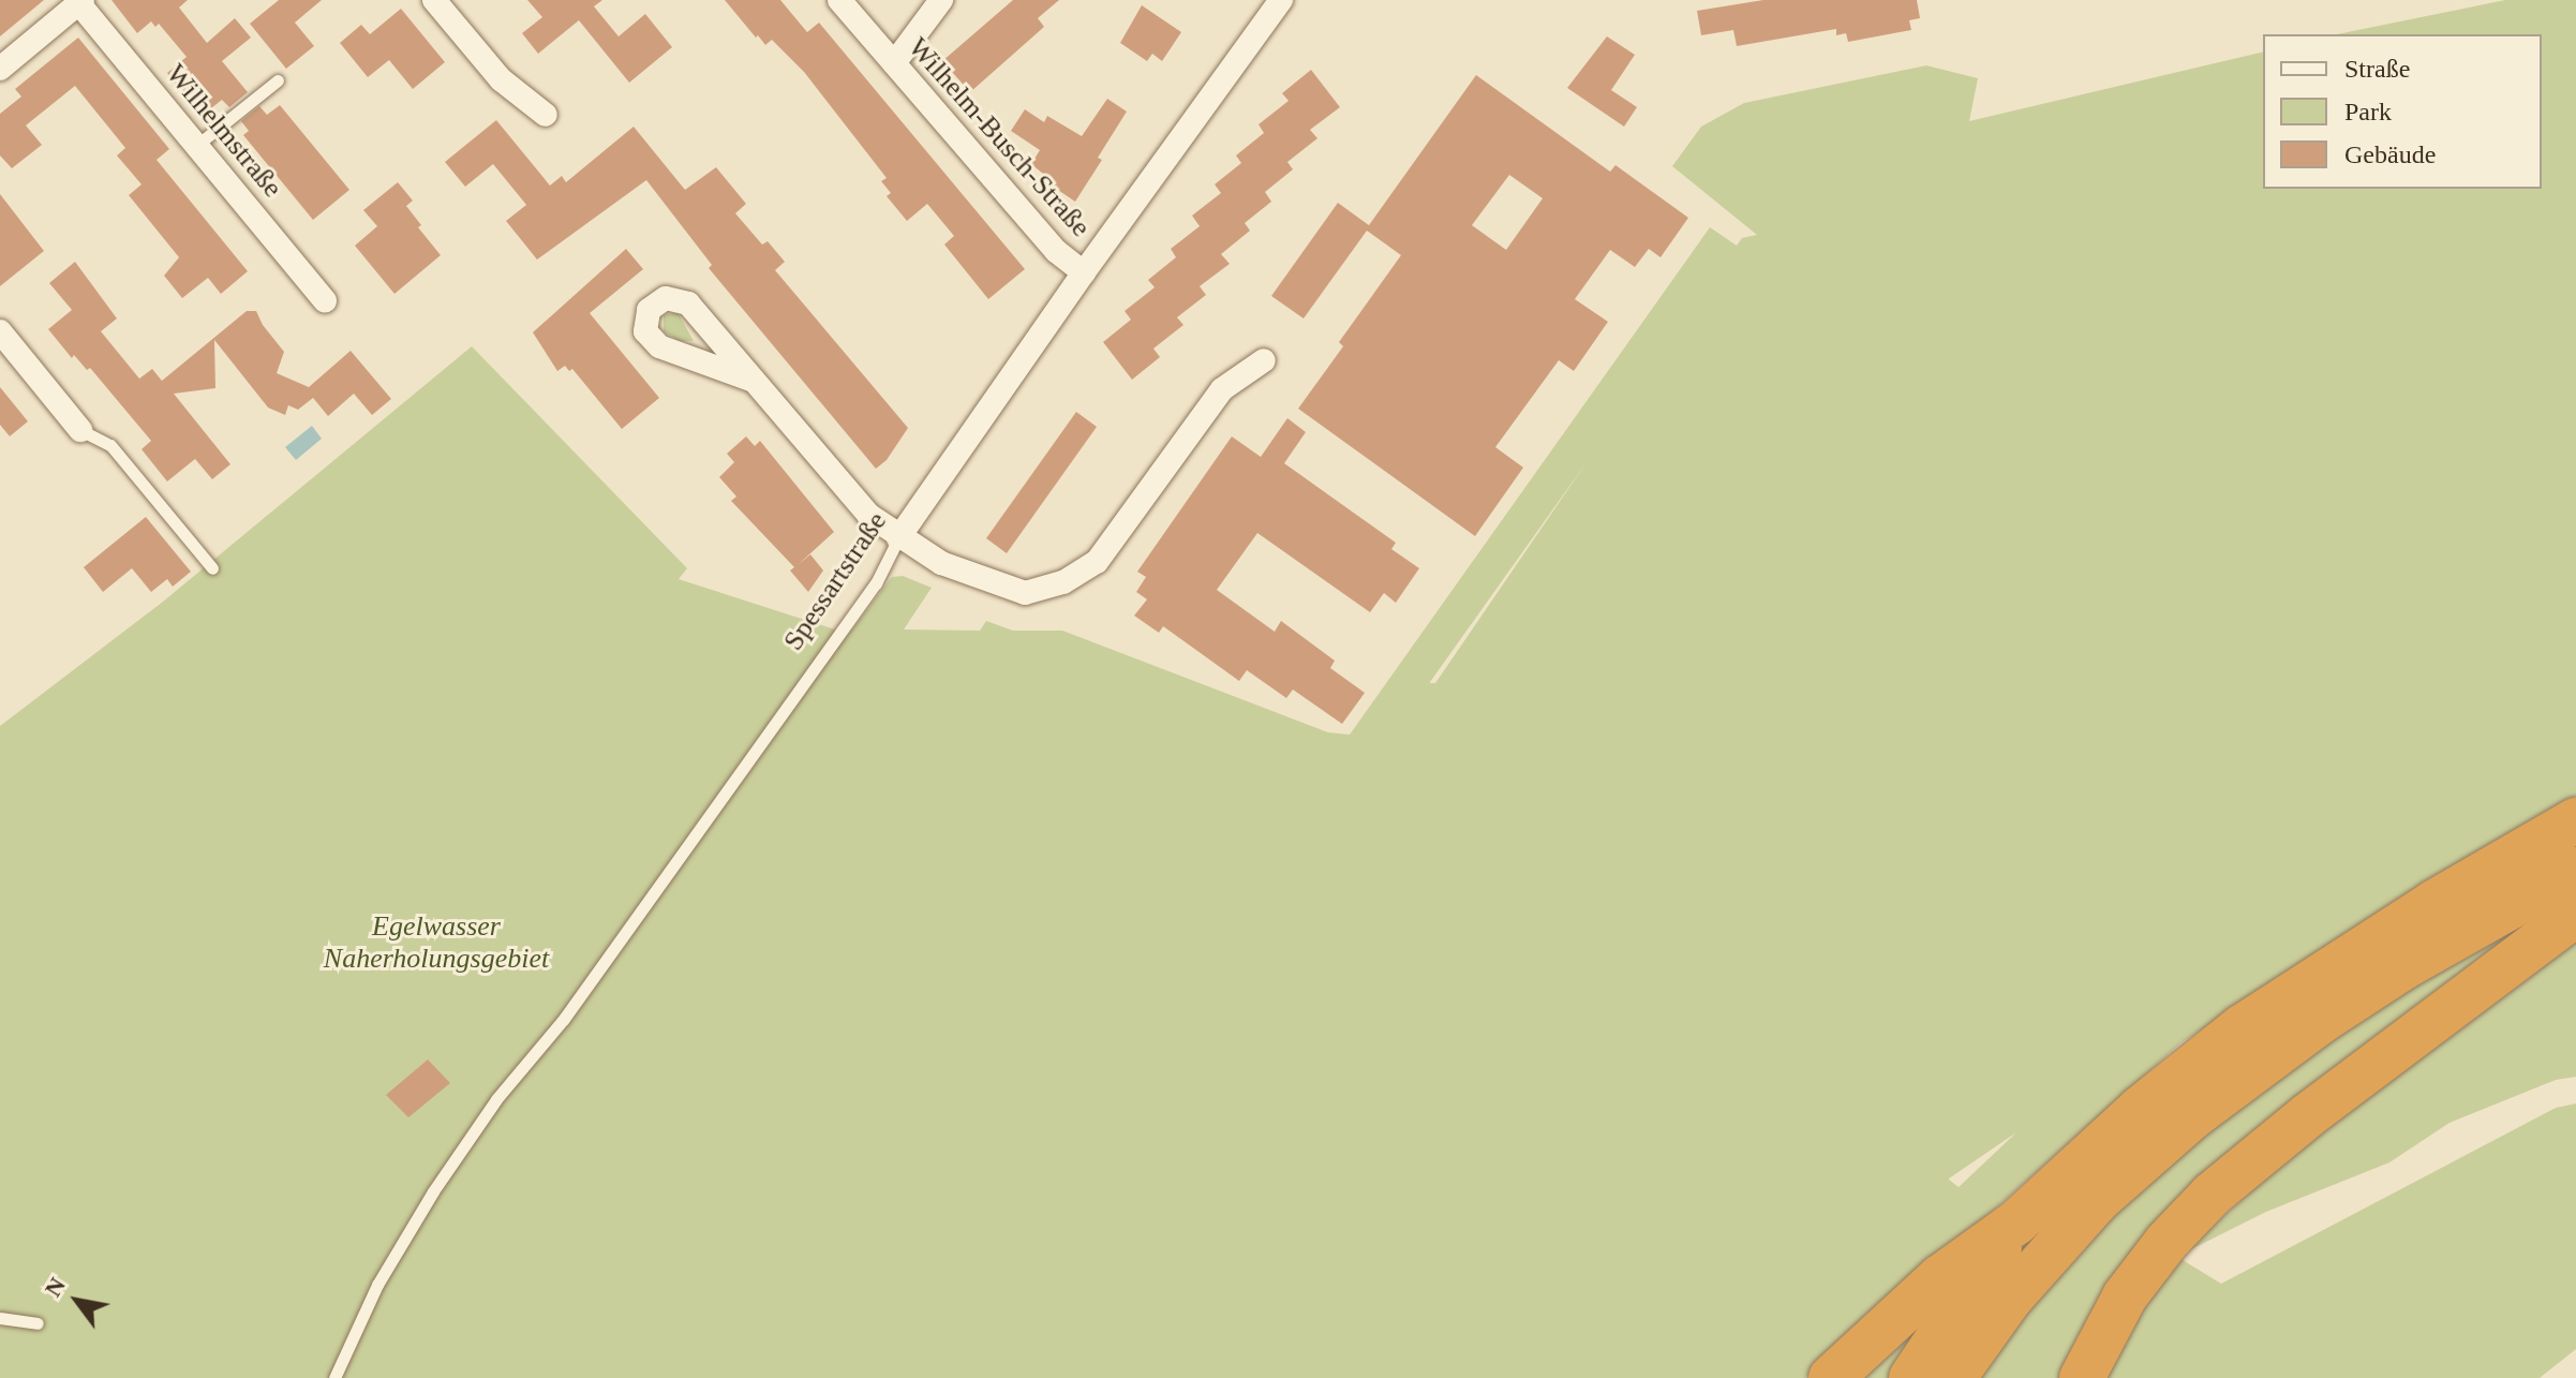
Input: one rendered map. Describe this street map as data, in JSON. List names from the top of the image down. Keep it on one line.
{"streets":{"street":["Wilhelmstraße","Wilhelm-Busch-Straße","Spessartstraße"]},"crossings":[["Wilhelm-Busch-Straße","Spessartstraße"]],"parks":["Egelwasser Naherholungsgebiet"],"legend":["Straße","Park","Gebäude"],"north":"top left"}
